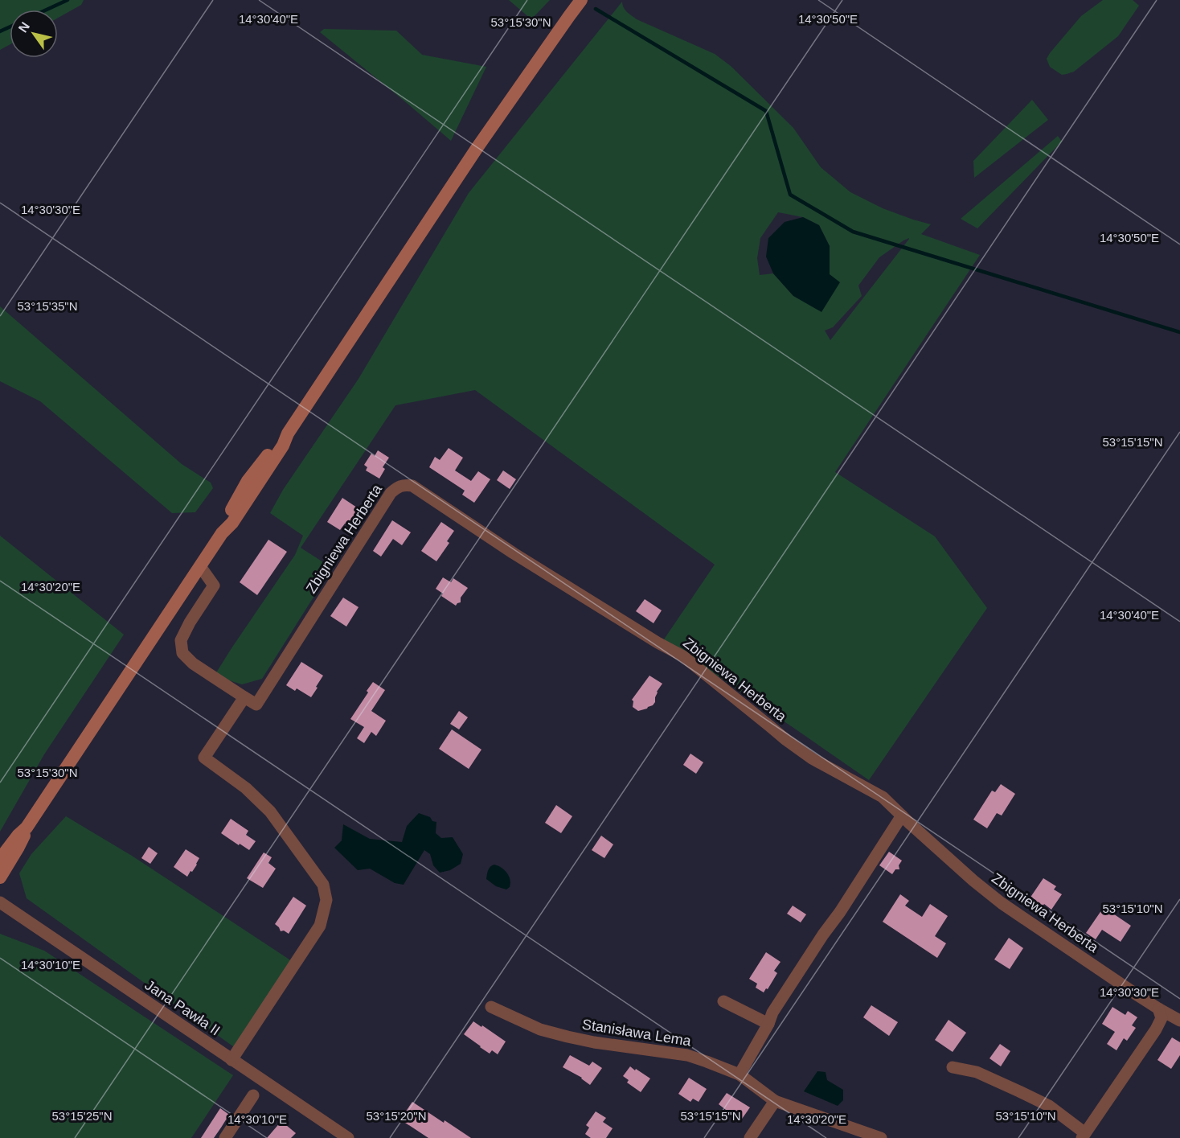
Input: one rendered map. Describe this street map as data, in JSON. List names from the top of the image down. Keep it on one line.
{"streets":{"street":["Zbigniewa Herberta","Jana Pawła II","Stanisława Lema"]},"north":"top left","coordinates":["14°30'40\"E","14°30'50\"E","53°15'30\"N","14°30'30\"E","53°15'35\"N","53°15'15\"N","14°30'20\"E","53°15'10\"N","14°30'10\"E","53°15'25\"N","53°15'20\"N"]}
